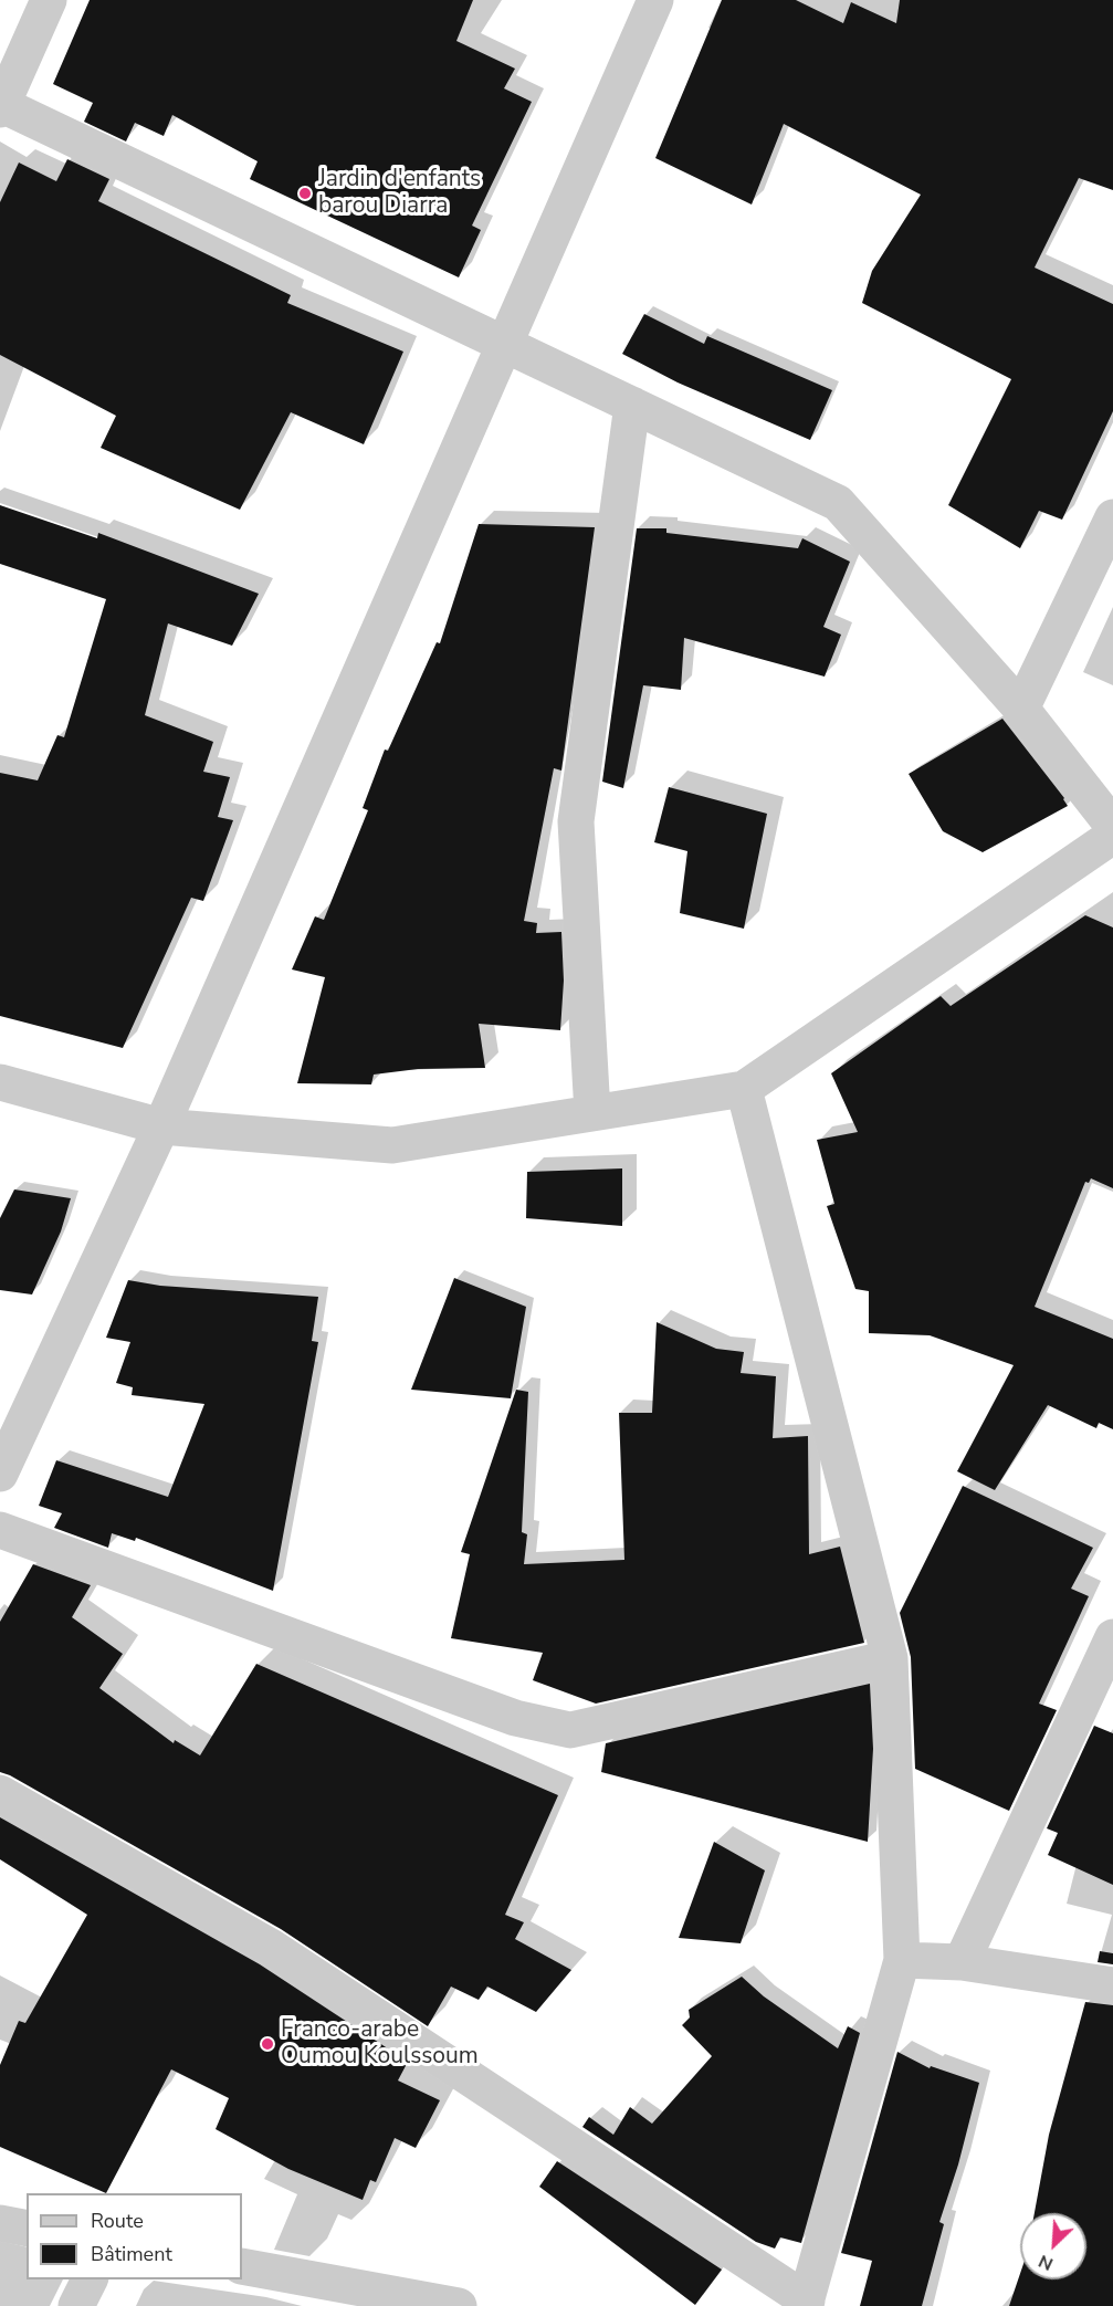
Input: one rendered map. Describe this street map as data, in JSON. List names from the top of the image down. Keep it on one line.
{"places":["Jardin d'enfants barou Diarra","Franco-arabe Oumou Koulssoum"],"legend":["Route","Bâtiment"],"north":"bottom left"}
